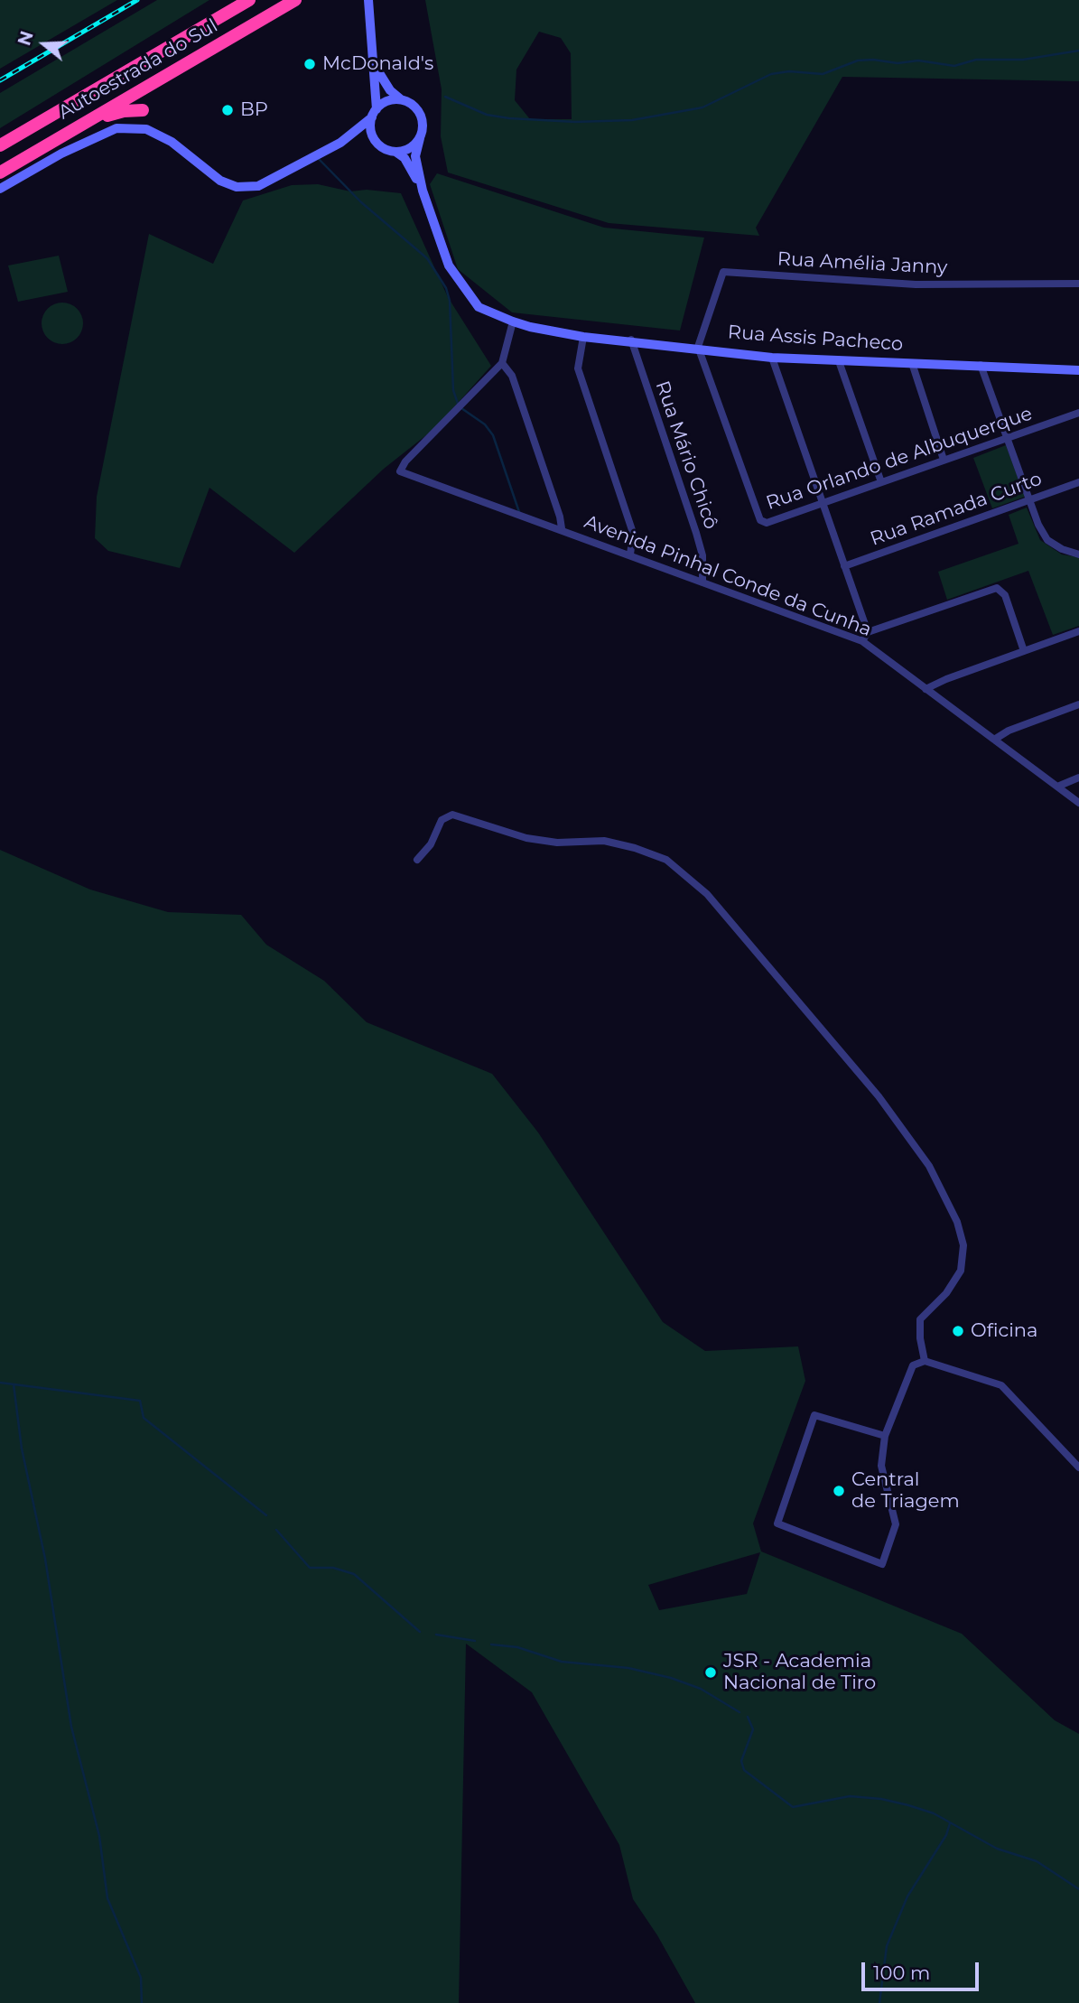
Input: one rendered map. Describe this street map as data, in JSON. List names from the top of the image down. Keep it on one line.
{"streets":{"highway":["Autoestrada do Sul"],"street":["Rua Amélia Janny","Rua Assis Pacheco","Rua Mário Chicô","Rua Orlando de Albuquerque","Rua Ramada Curto","Avenida Pinhal Conde da Cunha"]},"crossings":[["Rua Amélia Janny","Rua Assis Pacheco"],["Rua Amélia Janny","Rua Orlando de Albuquerque"],["Rua Assis Pacheco","Rua Mário Chicô"],["Rua Assis Pacheco","Rua Orlando de Albuquerque"],["Rua Mário Chicô","Avenida Pinhal Conde da Cunha"]],"places":["McDonald's","BP","Oficina","Central de Triagem","JSR - Academia Nacional de Tiro"],"scale_bar":"100 m","north":"left"}
